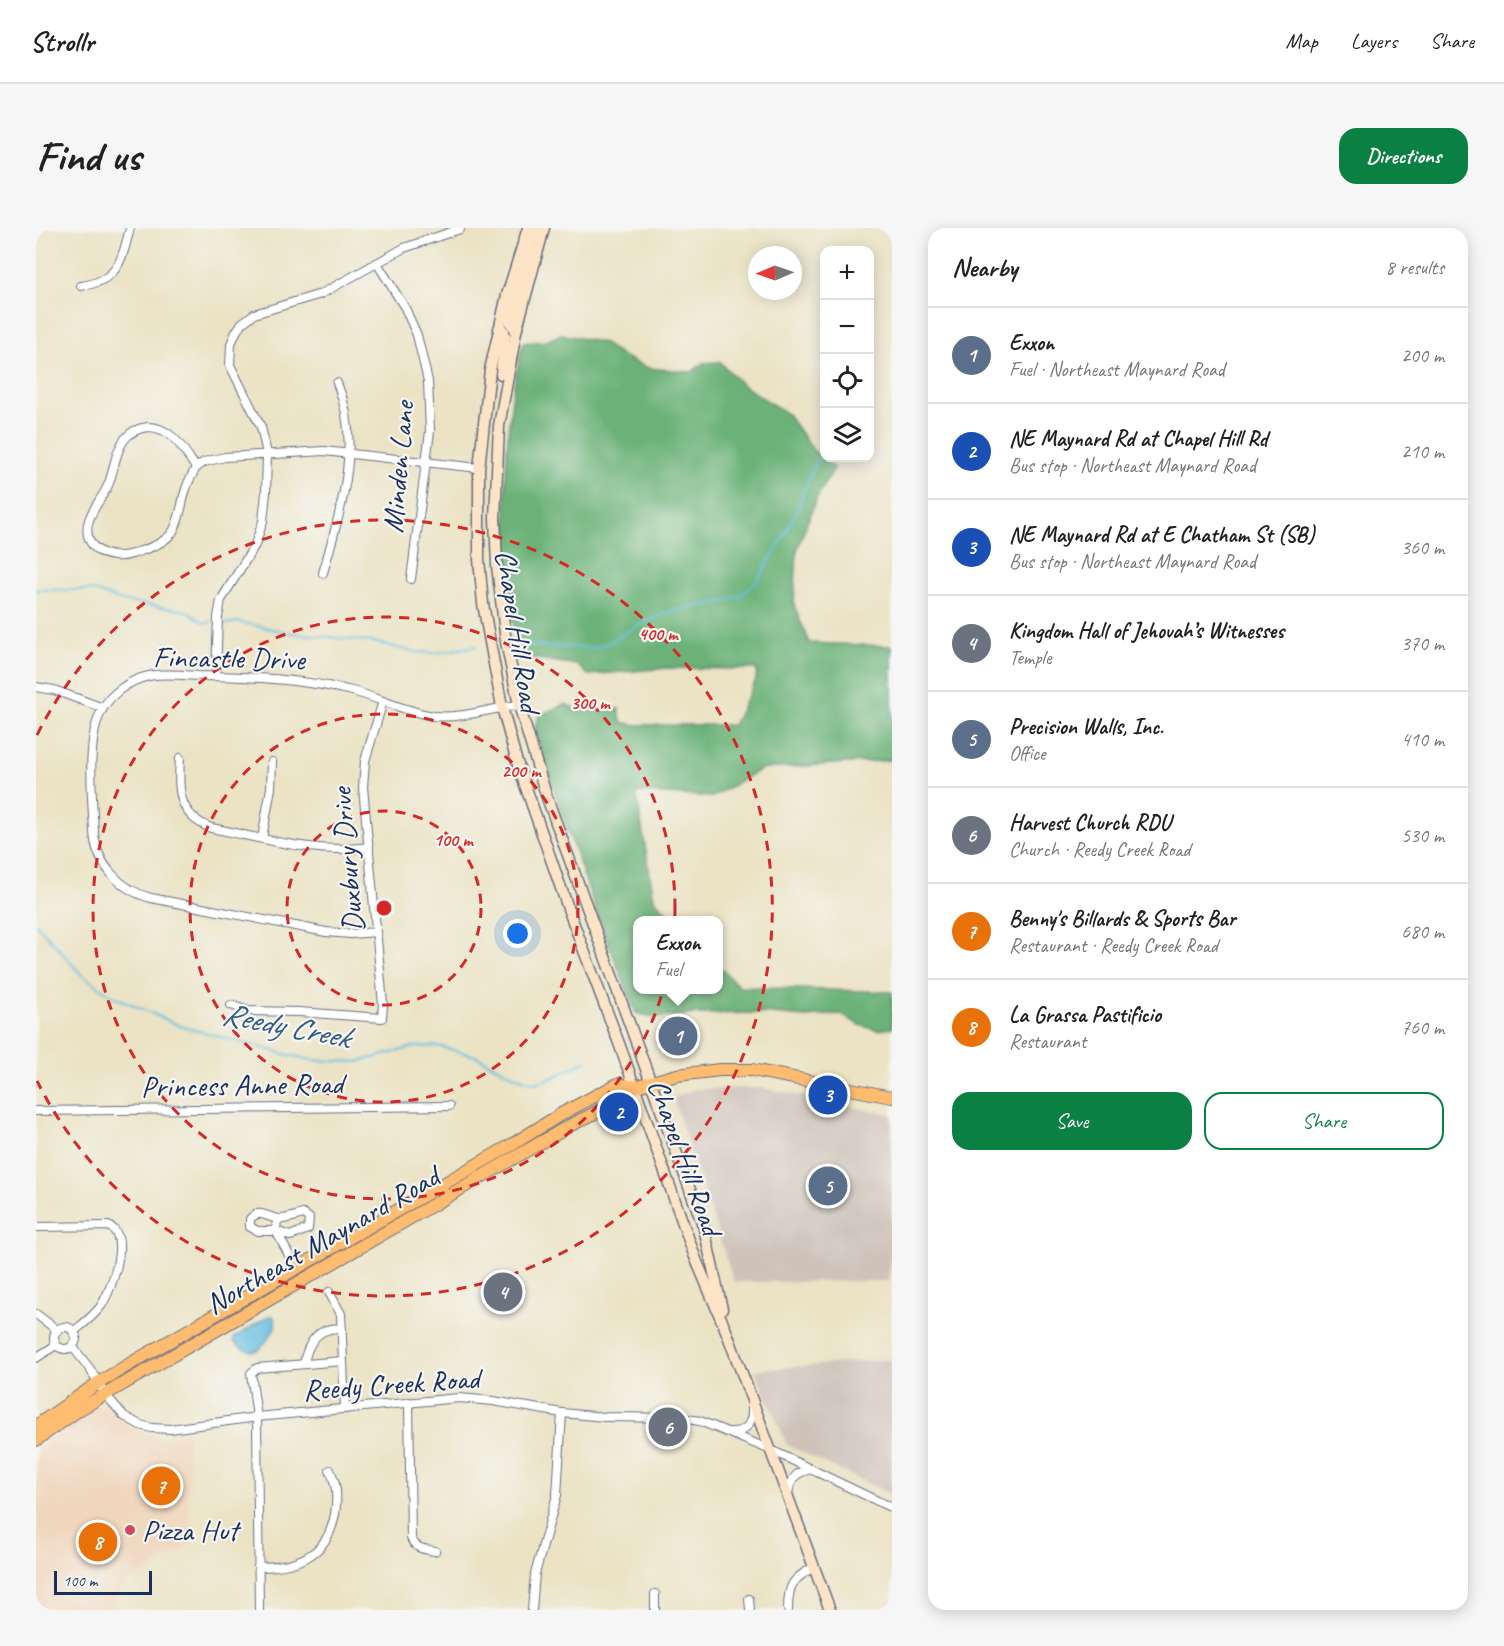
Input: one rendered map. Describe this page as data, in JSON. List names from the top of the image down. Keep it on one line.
{"streets":{"main road":["Chapel Hill Road","Northeast Maynard Road"],"street":["Minden Lane","Fincastle Drive","Duxbury Drive","Princess Anne Road","Reedy Creek Road"]},"crossings":[["Chapel Hill Road","Fincastle Drive"],["Chapel Hill Road","Northeast Maynard Road"],["Chapel Hill Road","Reedy Creek Road"],["Fincastle Drive","Duxbury Drive"],["Northeast Maynard Road","Reedy Creek Road"]],"water":["Reedy Creek"],"places":["Pizza Hut"],"scale_bar":"100 m","north":"left","page":{"header":"Strollr","nav":["Map","Layers","Share"],"buttons":["Directions",["Save","Share"]],"title":"Find us","heading":["Nearby","8 results"],"map_buttons":["+","−"],"list":[{"mark":"1","name":"Exxon","note":"Fuel · Northeast Maynard Road","value":"200 m"},{"mark":"2","name":"NE Maynard Rd at Chapel Hill Rd","note":"Bus stop · Northeast Maynard Road","value":"210 m"},{"mark":"3","name":"NE Maynard Rd at E Chatham St (SB)","note":"Bus stop · Northeast Maynard Road","value":"360 m"},{"mark":"4","name":"Kingdom Hall of Jehovah’s Witnesses","note":"Temple","value":"370 m"},{"mark":"5","name":"Precision Walls, Inc.","note":"Office","value":"410 m"},{"mark":"6","name":"Harvest Church RDU","note":"Church · Reedy Creek Road","value":"530 m"},{"mark":"7","name":"Benny's Billards & Sports Bar","note":"Restaurant · Reedy Creek Road","value":"680 m"},{"mark":"8","name":"La Grassa Pastificio","note":"Restaurant","value":"760 m"}],"popup":["Exxon","Fuel"],"pins":["1","3","2","5","4","6","7","8"],"scale":"100 m"},"rings":["400 m","300 m","200 m","100 m"]}
